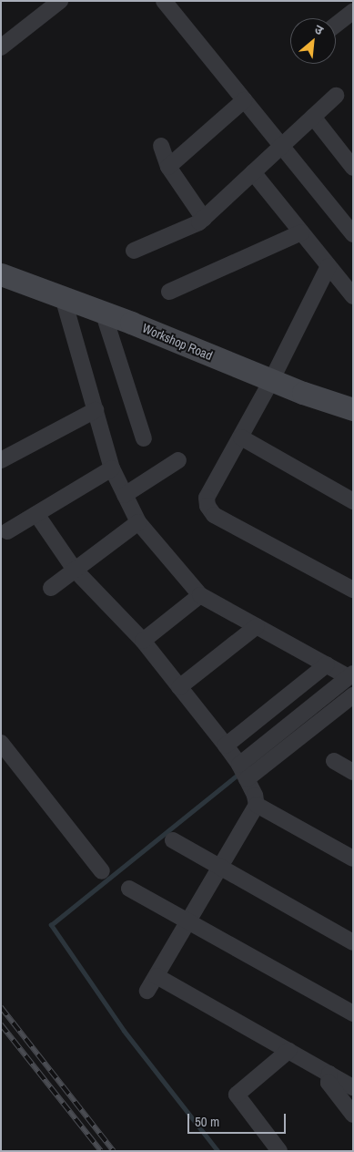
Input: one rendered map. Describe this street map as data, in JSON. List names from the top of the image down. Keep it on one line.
{"streets":{"main road":["Workshop Road"]},"scale_bar":"50 m","north":"top right"}
